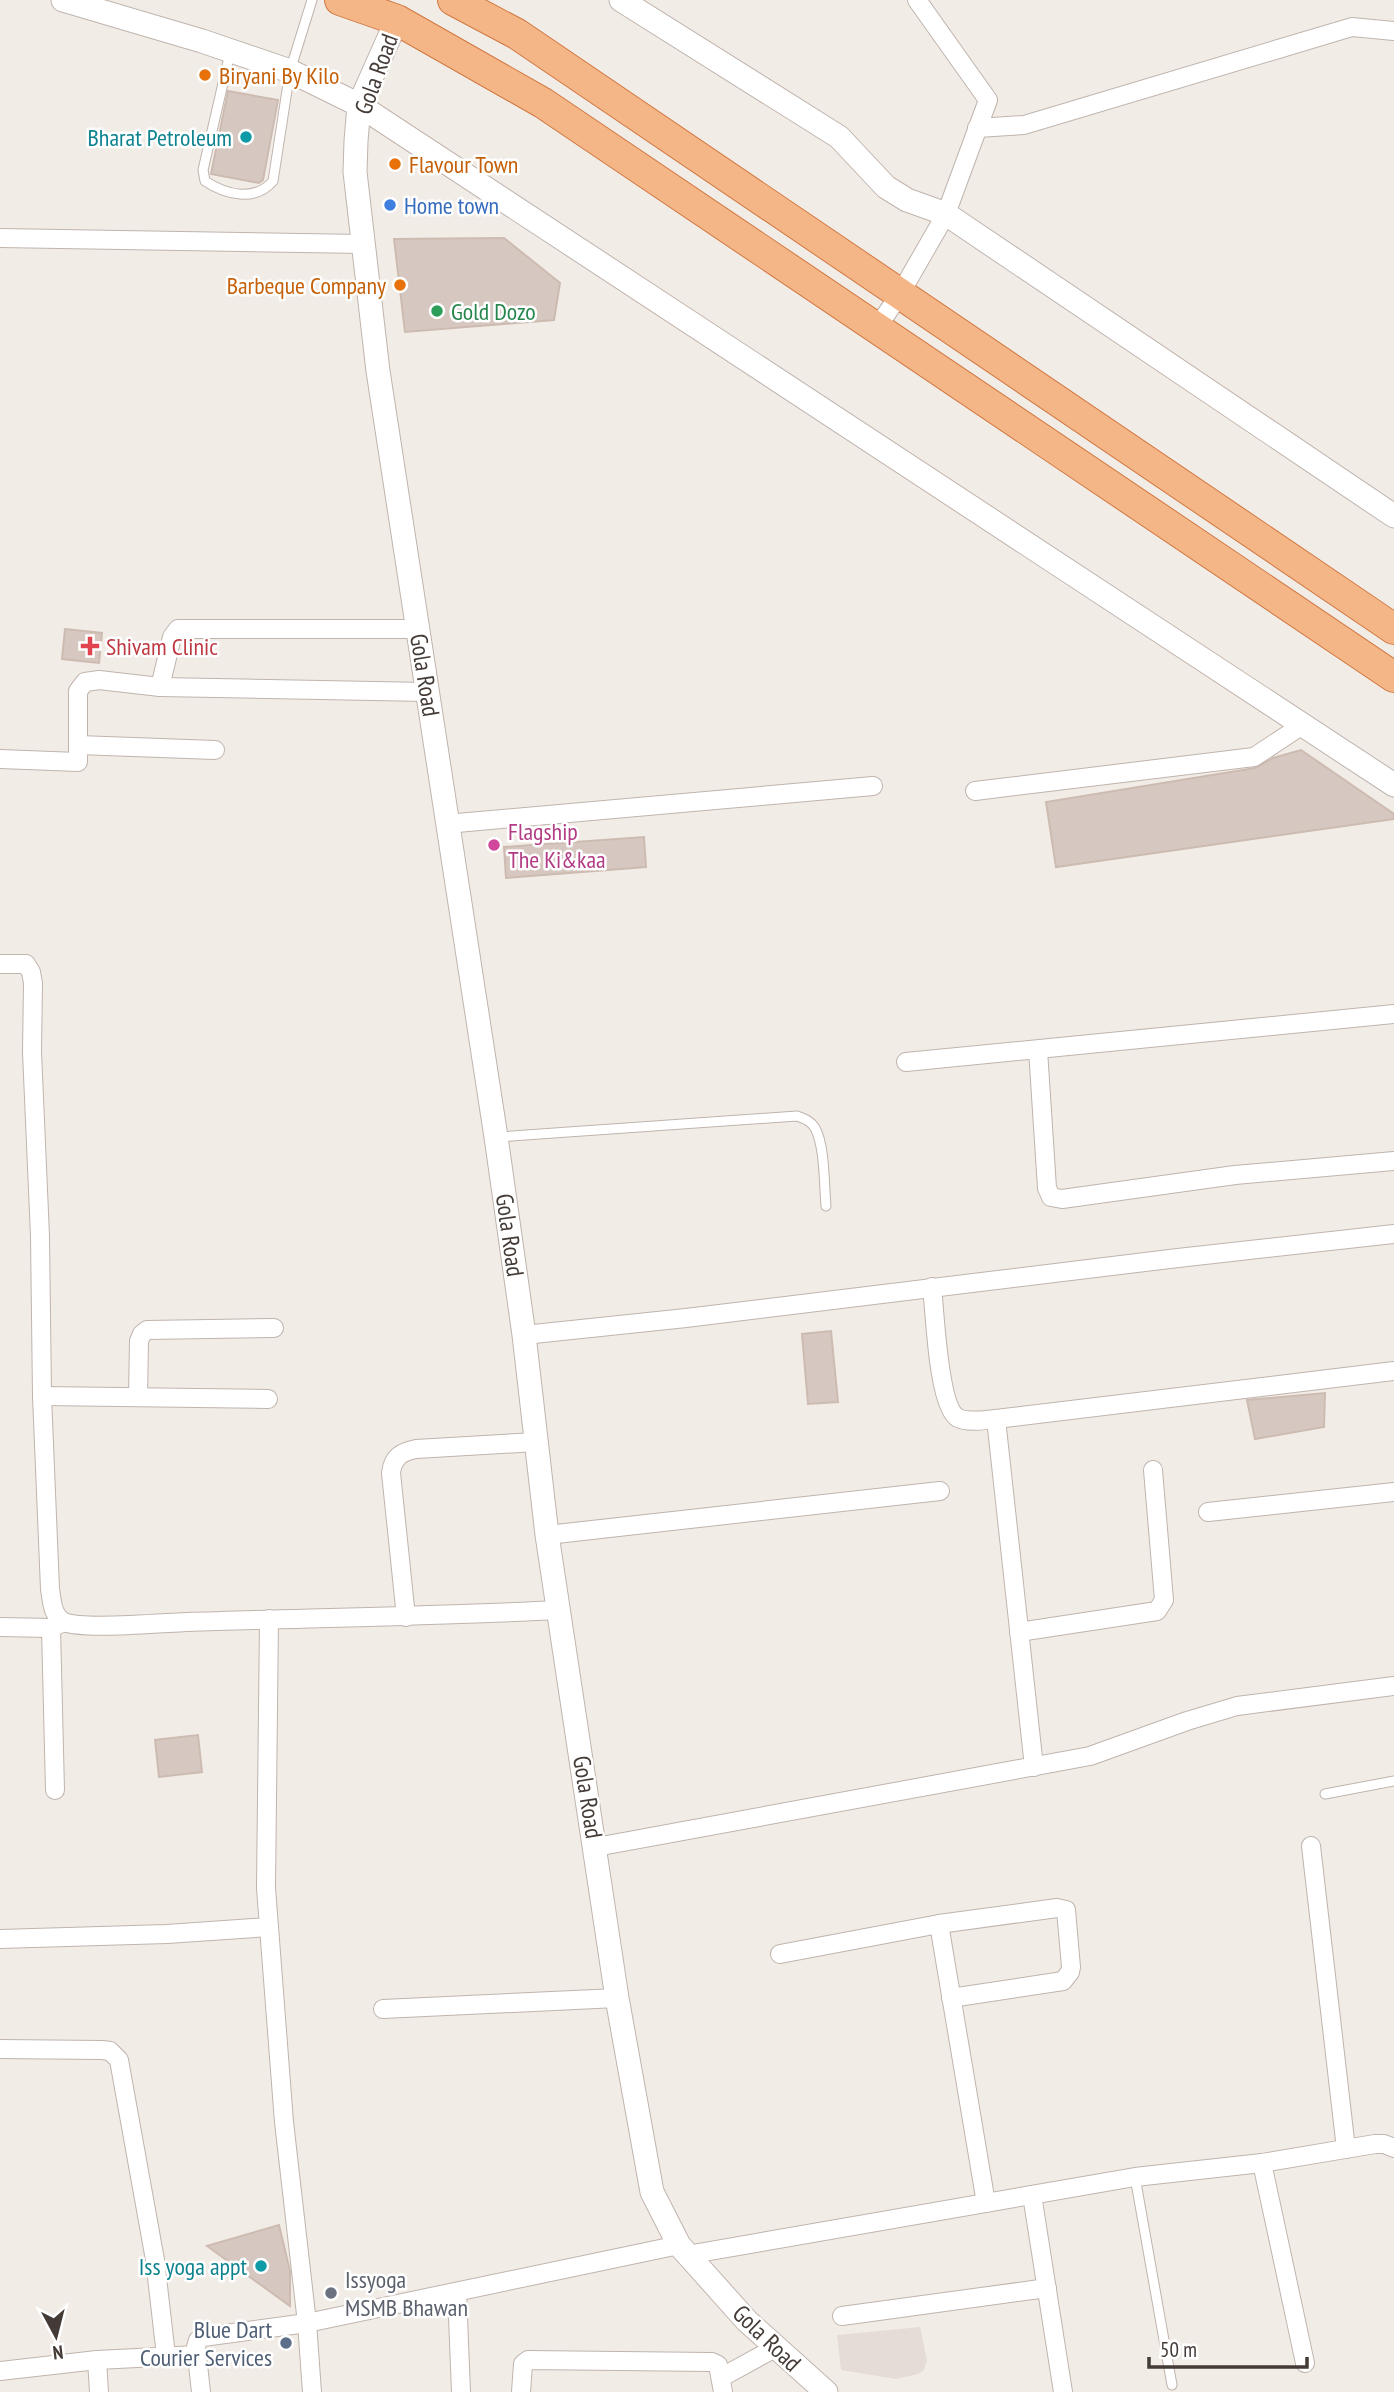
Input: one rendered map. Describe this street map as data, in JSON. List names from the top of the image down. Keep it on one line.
{"streets":{"street":["Gola Road"]},"places":{"other":["Biryani By Kilo","Bharat Petroleum","Flavour Town","Home town","Barbeque Company","Gold Dozo","Flagship The Ki&kaa","Iss yoga appt","Issyoga MSMB Bhawan","Blue Dart Courier Services"],"health":["Shivam Clinic"]},"scale_bar":"50 m","north":"bottom"}
